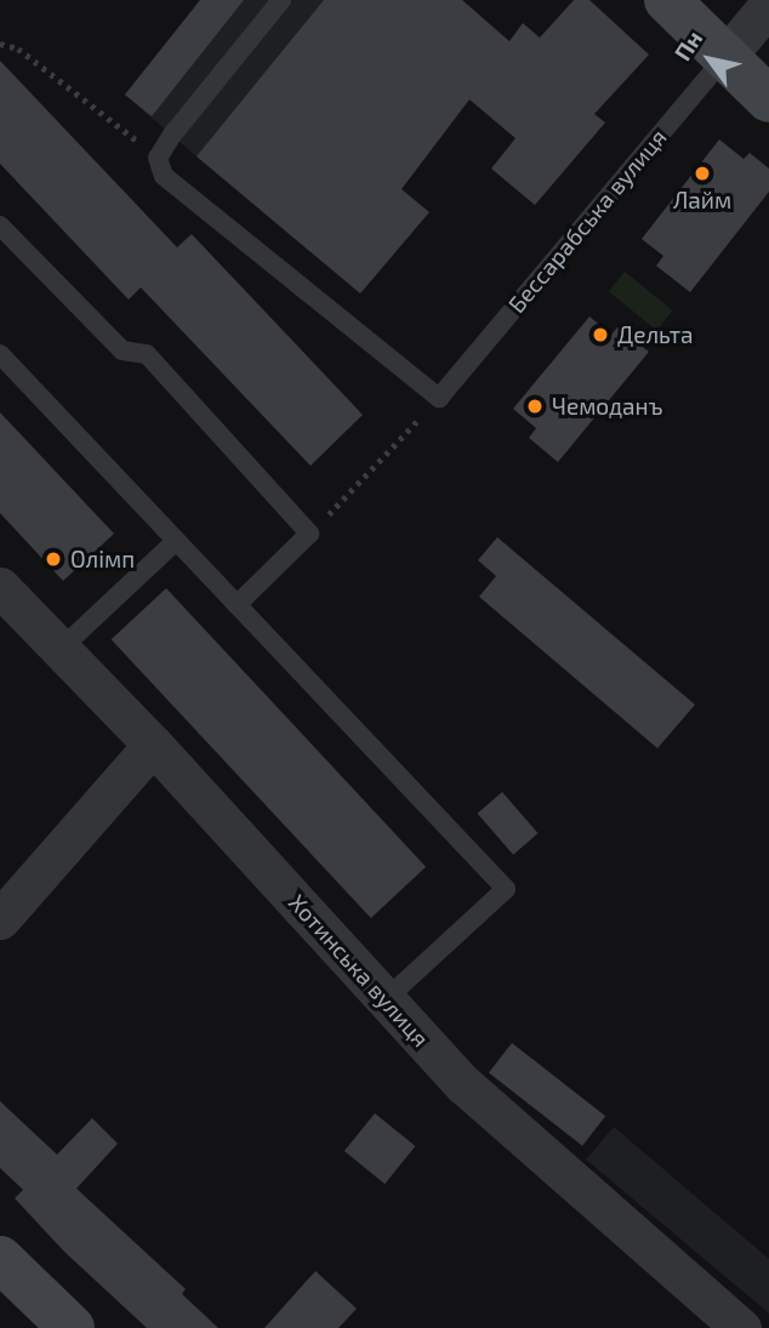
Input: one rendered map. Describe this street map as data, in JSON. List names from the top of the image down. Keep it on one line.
{"streets":{"street":["Бессарабська вулиця","Хотинська вулиця"]},"places":["Лайм","Дельта","Чемоданъ","Олімп"],"north":"top left"}
